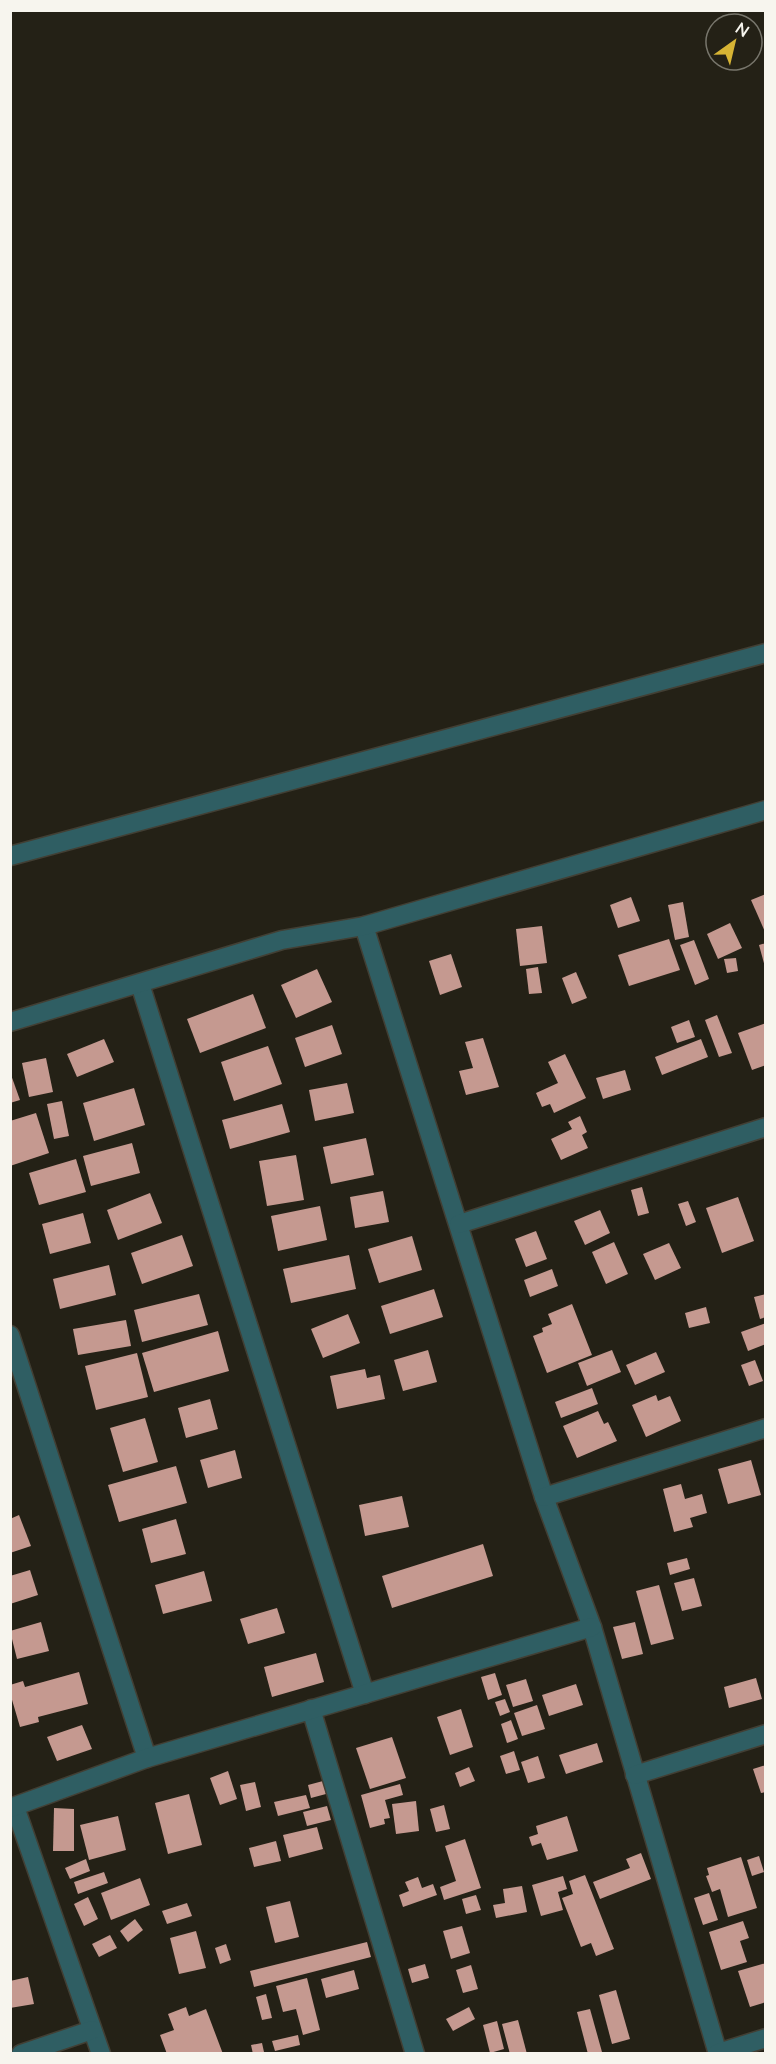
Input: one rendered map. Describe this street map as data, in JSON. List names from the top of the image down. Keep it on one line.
{"north":"top right"}
